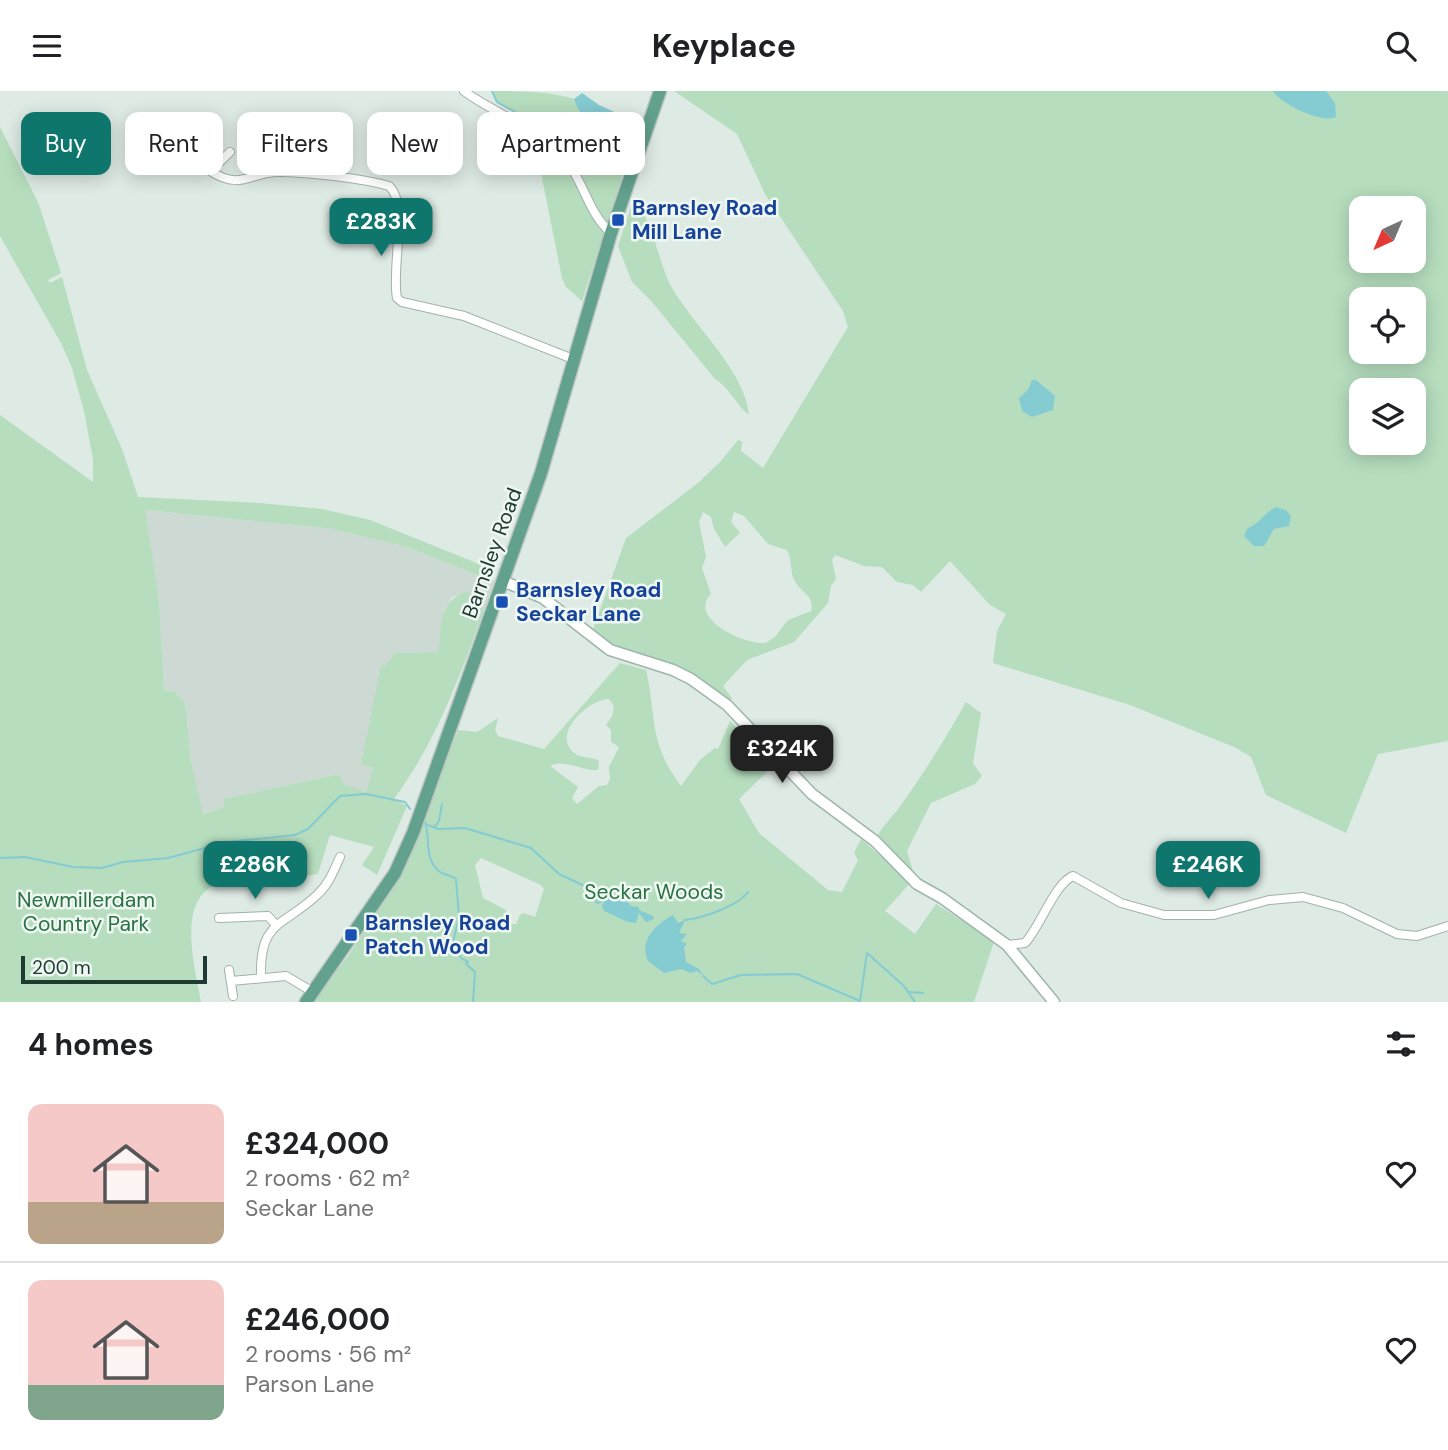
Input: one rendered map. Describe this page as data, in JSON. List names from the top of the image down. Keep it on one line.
{"streets":{"main road":["Barnsley Road"]},"parks":["Seckar Woods","Newmillerdam Country Park"],"places":{"transit":["Barnsley Road Mill Lane","Barnsley Road Seckar Lane","Barnsley Road Patch Wood"]},"scale_bar":"200 m","north":"bottom left","page":{"header":"Keyplace","chip":["Buy","Rent","Filters","New","Apartment"],"price":["£283K","£324K","£286K","£246K"],"scale":"200 m","heading":"4 homes","list":[{"name":"£324,000","note":"2 rooms · 62 m² · Seckar Lane"},{"name":"£246,000","note":"2 rooms · 56 m² · Parson Lane"}]}}
